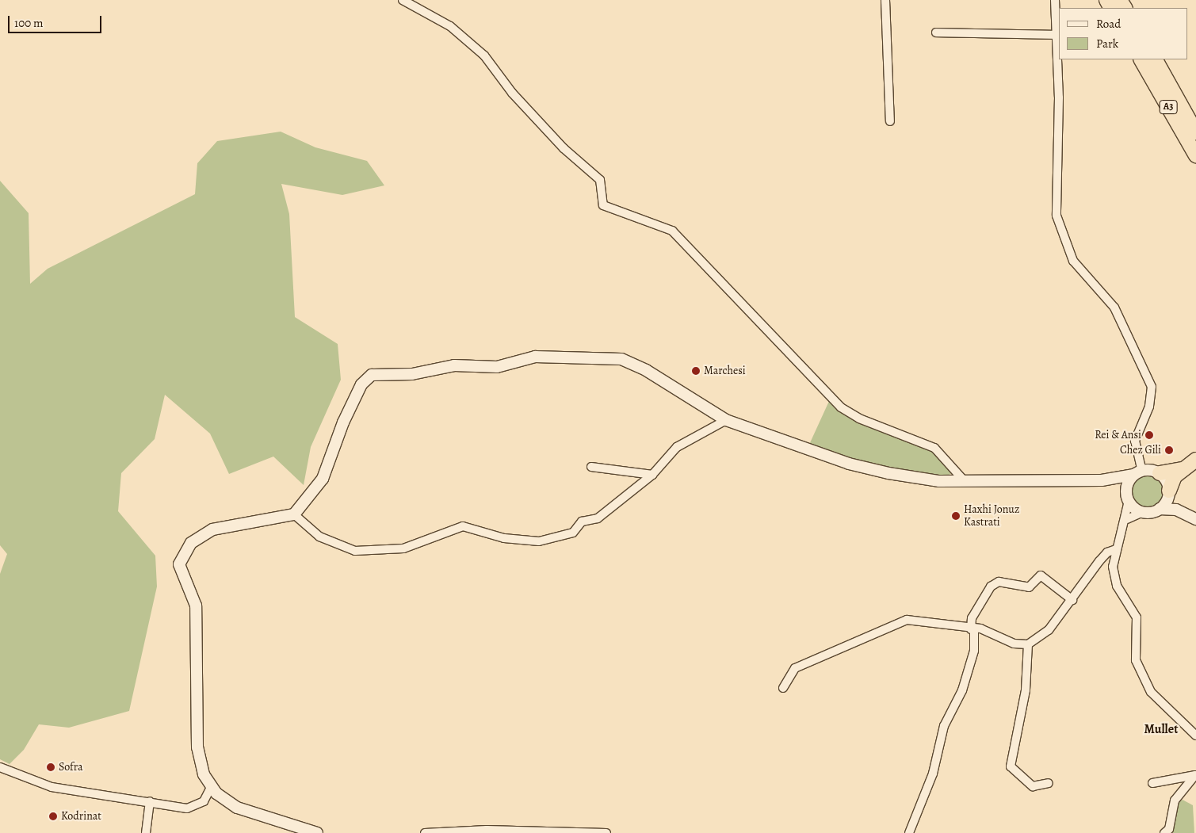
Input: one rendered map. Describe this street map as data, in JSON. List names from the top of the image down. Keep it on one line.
{"streets":{"highway":["A3"]},"districts":["Mullet"],"places":["Marchesi","Rei & Ansi","Chez Gili","Haxhi Jonuz Kastrati","Sofra","Kodrinat"],"legend":["Road","Park"],"scale_bar":"100 m"}
